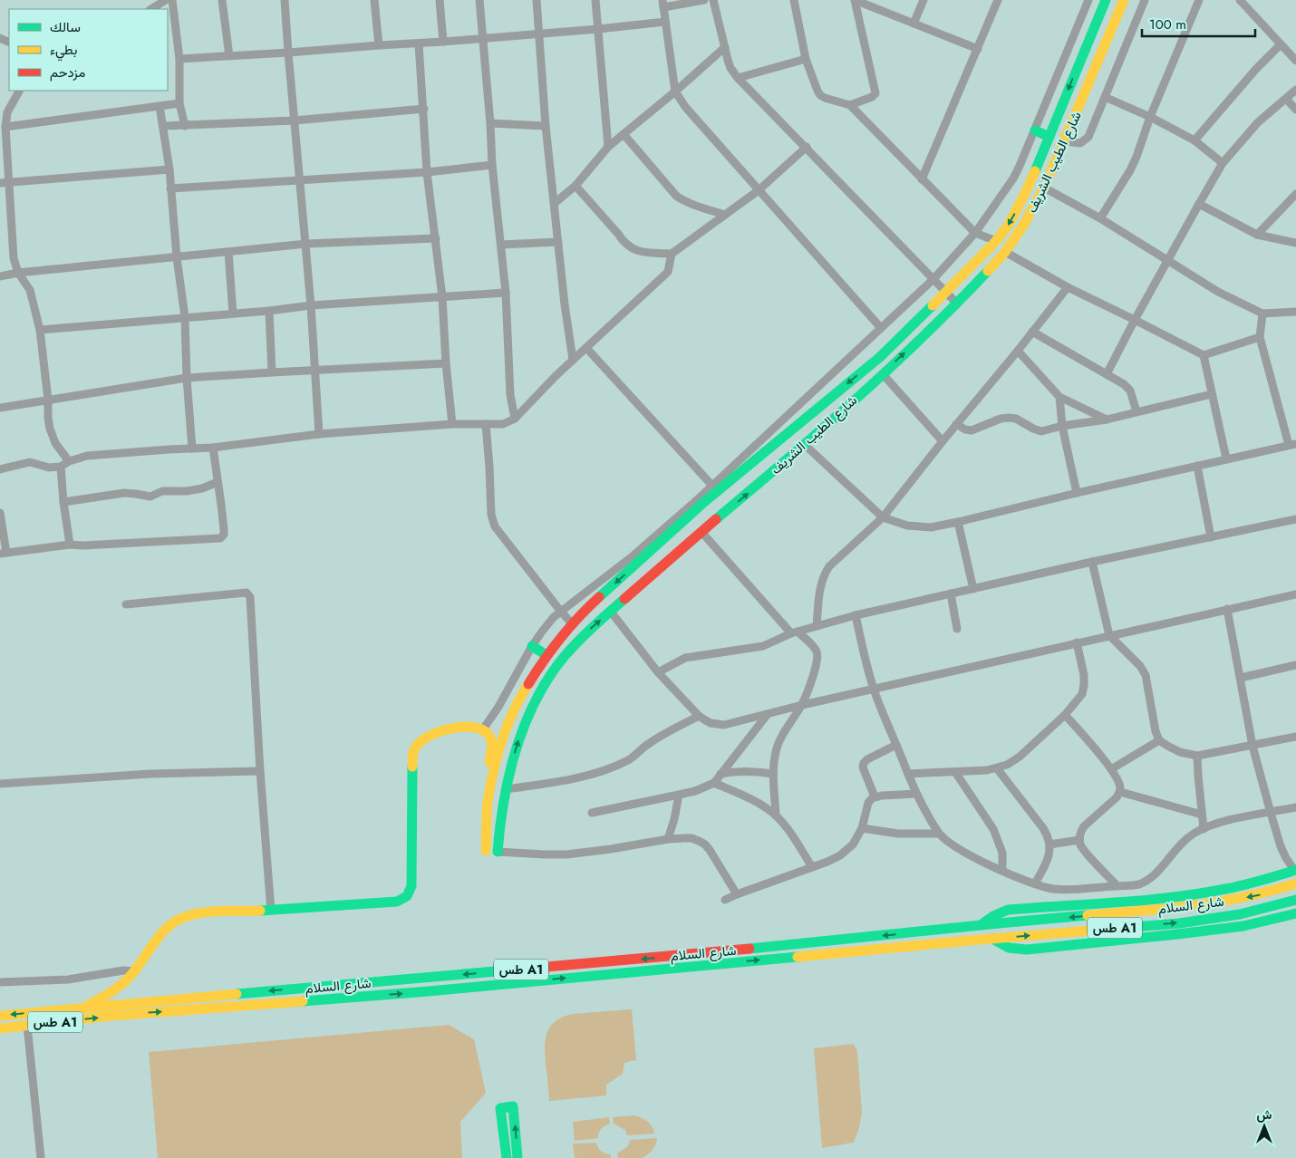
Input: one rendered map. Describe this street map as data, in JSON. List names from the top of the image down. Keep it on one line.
{"streets":{"main road":["شارع الطيب الشريف","شارع السلام","طس A1"]},"crossings":[["شارع السلام","طس A1"]],"legend":["سالك","بطيء","مزدحم"],"scale_bar":"100 m","north":"top"}
